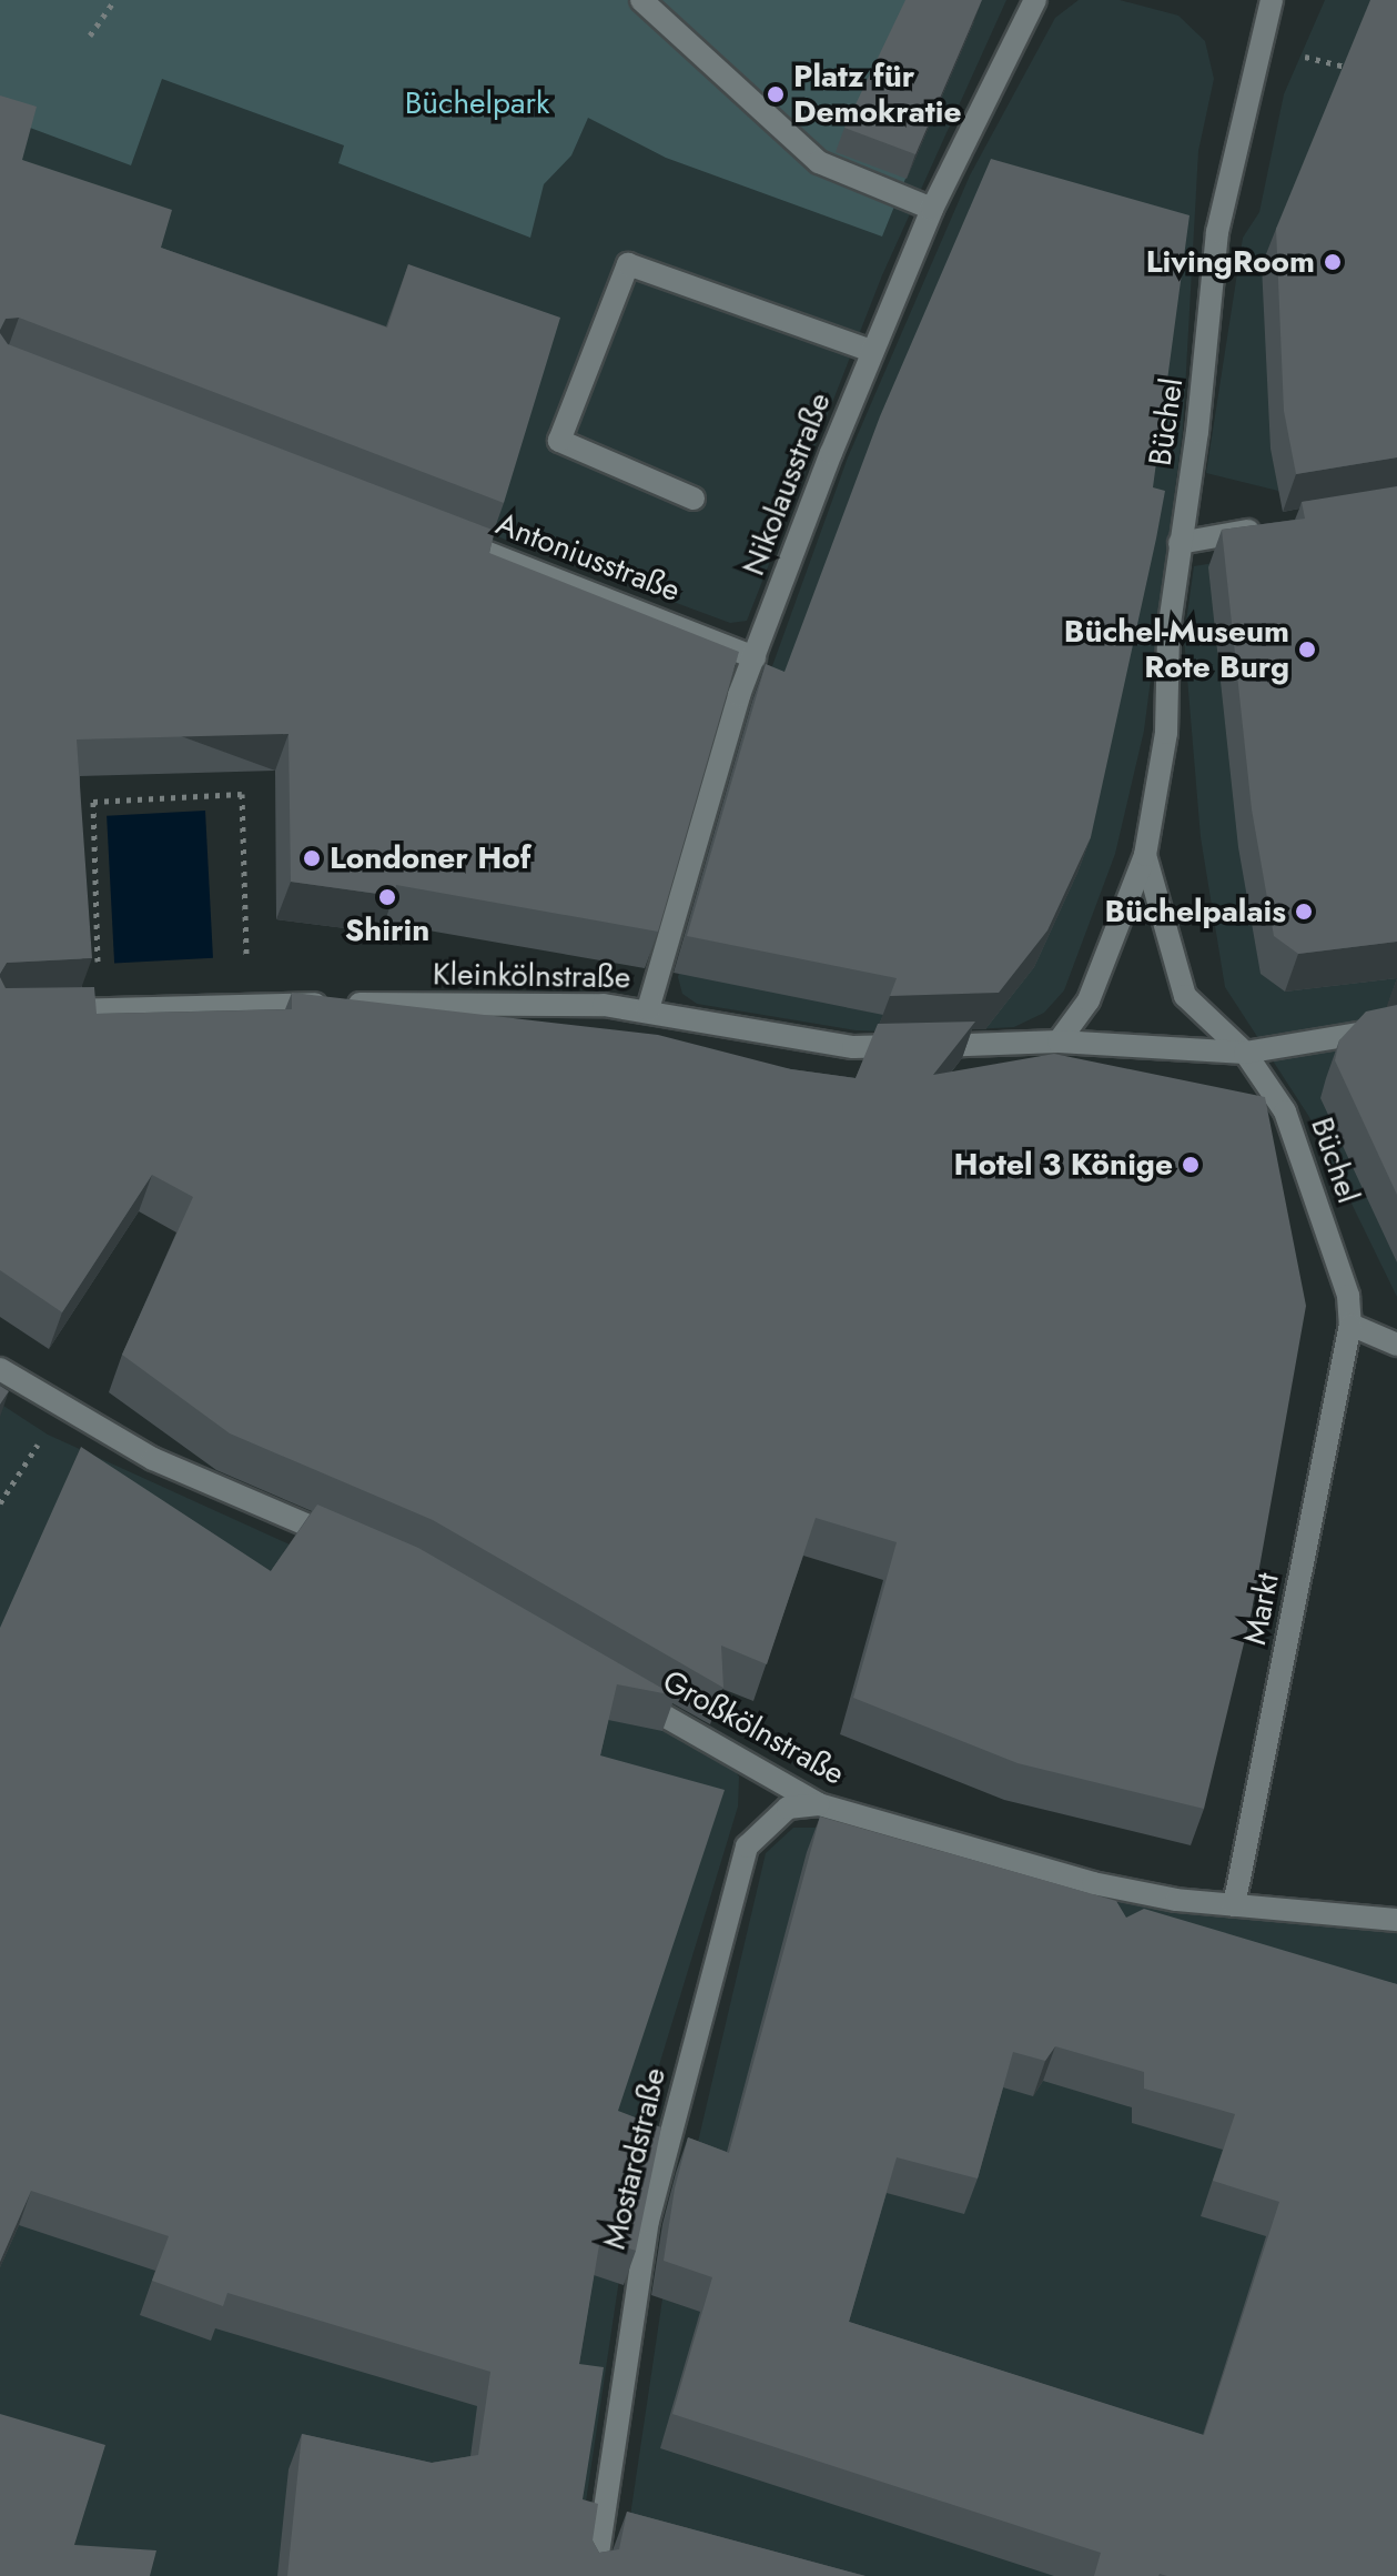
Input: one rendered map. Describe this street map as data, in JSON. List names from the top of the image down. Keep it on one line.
{"streets":{"street":["Büchel","Nikolausstraße","Antoniusstraße","Kleinkölnstraße","Markt","Großkölnstraße","Mostardstraße"]},"crossings":[["Büchel","Kleinkölnstraße"],["Büchel","Markt"],["Nikolausstraße","Antoniusstraße"],["Nikolausstraße","Kleinkölnstraße"],["Markt","Großkölnstraße"],["Großkölnstraße","Mostardstraße"]],"parks":["Büchelpark"],"places":["Platz für Demokratie","LivingRoom","Büchel-Museum Rote Burg","Londoner Hof","Shirin","Büchelpalais","Hotel 3 Könige"]}
